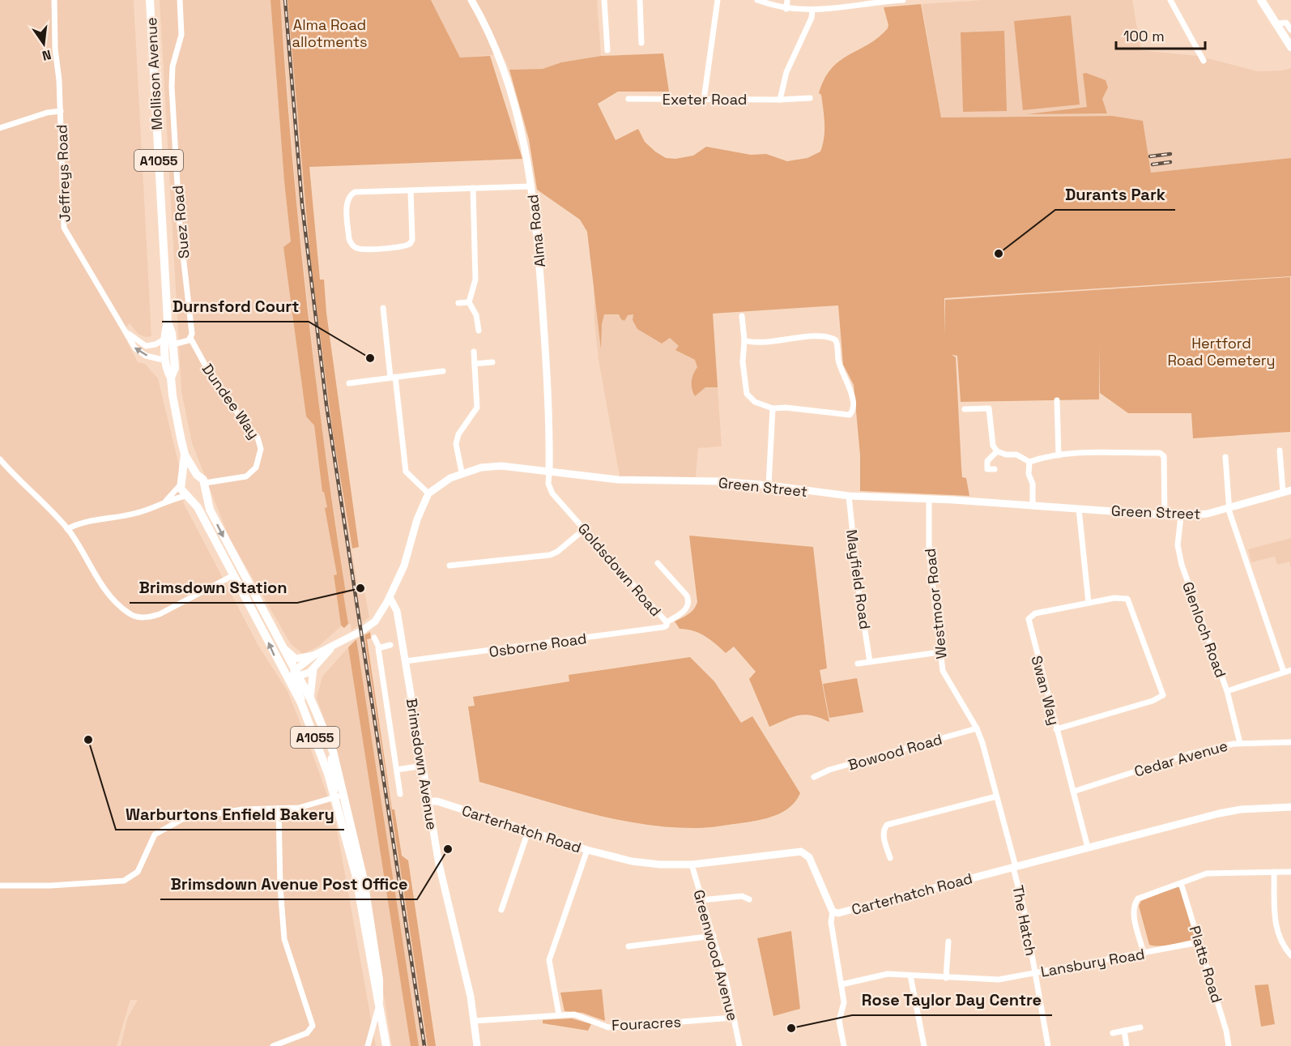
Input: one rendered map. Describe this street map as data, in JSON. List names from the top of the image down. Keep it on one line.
{"streets":{"main road":["Mollison Avenue","A1055"],"street":["Exeter Road","Jeffreys Road","Suez Road","Alma Road","Dundee Way","Green Street","Goldsdown Road","Mayfield Road","Westmoor Road","Glenloch Road","Osborne Road","Swan Way","Bowood Road","Cedar Avenue","Brimsdown Avenue","Carterhatch Road","The Hatch","Greenwood Avenue","Lansbury Road","Platts Road","Fouracres"]},"crossings":[["Mollison Avenue","Jeffreys Road"],["Mollison Avenue","Dundee Way"],["Suez Road","Dundee Way"],["Alma Road","Green Street"],["Alma Road","Goldsdown Road"],["Green Street","Goldsdown Road"],["Green Street","Mayfield Road"],["Green Street","Westmoor Road"],["Green Street","Glenloch Road"],["Goldsdown Road","Osborne Road"],["Westmoor Road","Bowood Road"],["Westmoor Road","Carterhatch Road"],["Westmoor Road","The Hatch"],["Glenloch Road","Cedar Avenue"],["Osborne Road","Brimsdown Avenue"],["Swan Way","Cedar Avenue"],["Swan Way","Carterhatch Road"],["Brimsdown Avenue","Carterhatch Road"],["Brimsdown Avenue","Fouracres"],["Carterhatch Road","The Hatch"],["Carterhatch Road","Greenwood Avenue"],["The Hatch","Lansbury Road"],["Greenwood Avenue","Fouracres"],["Lansbury Road","Platts Road"]],"parks":["Alma Road allotments","Hertford Road Cemetery"],"places":["Durants Park","Durnsford Court","Brimsdown Station","Warburtons Enfield Bakery","Brimsdown Avenue Post Office","Rose Taylor Day Centre"],"scale_bar":"100 m","north":"bottom"}
